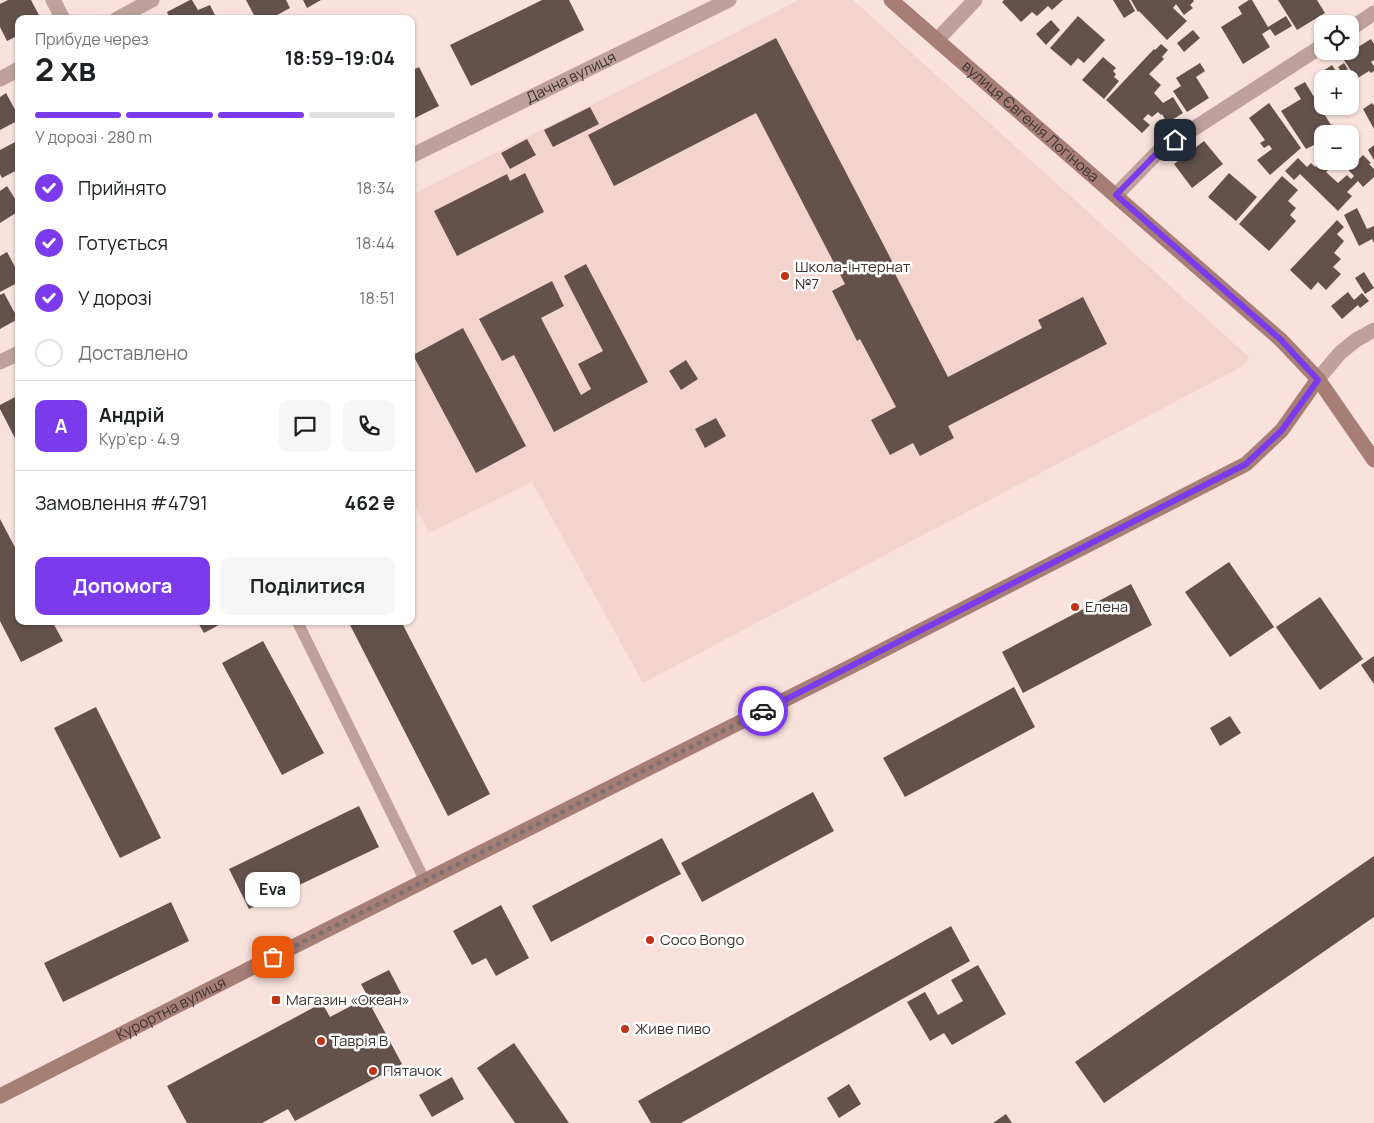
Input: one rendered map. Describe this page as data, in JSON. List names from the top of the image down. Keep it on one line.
{"streets":{"street":["Дачна вулиця","вулиця Євгенія Логінова","Курортна вулиця"]},"crossings":[["вулиця Євгенія Логінова","Курортна вулиця"]],"places":{"other":["Школа-інтернат №7","Елена","Coco Bongo","Eva","Живе пиво","Таврія В","Пятачок"],"transit":["Магазин «Океан»"]},"page":{"map_buttons":["+","−"],"heading":["2 хв","Прибуде через","18:59–19:04"],"panel":["Андрій","Кур’єр · 4.9","Замовлення #4791","462 ₴"],"bar":"У дорозі · 280 m","list":[["Прийнято","18:34"],["Готується","18:44"],["У дорозі","18:51"],"Доставлено"],"round":"А","buttons":["Допомога","Поділитися"],"bubble":"Eva"}}
